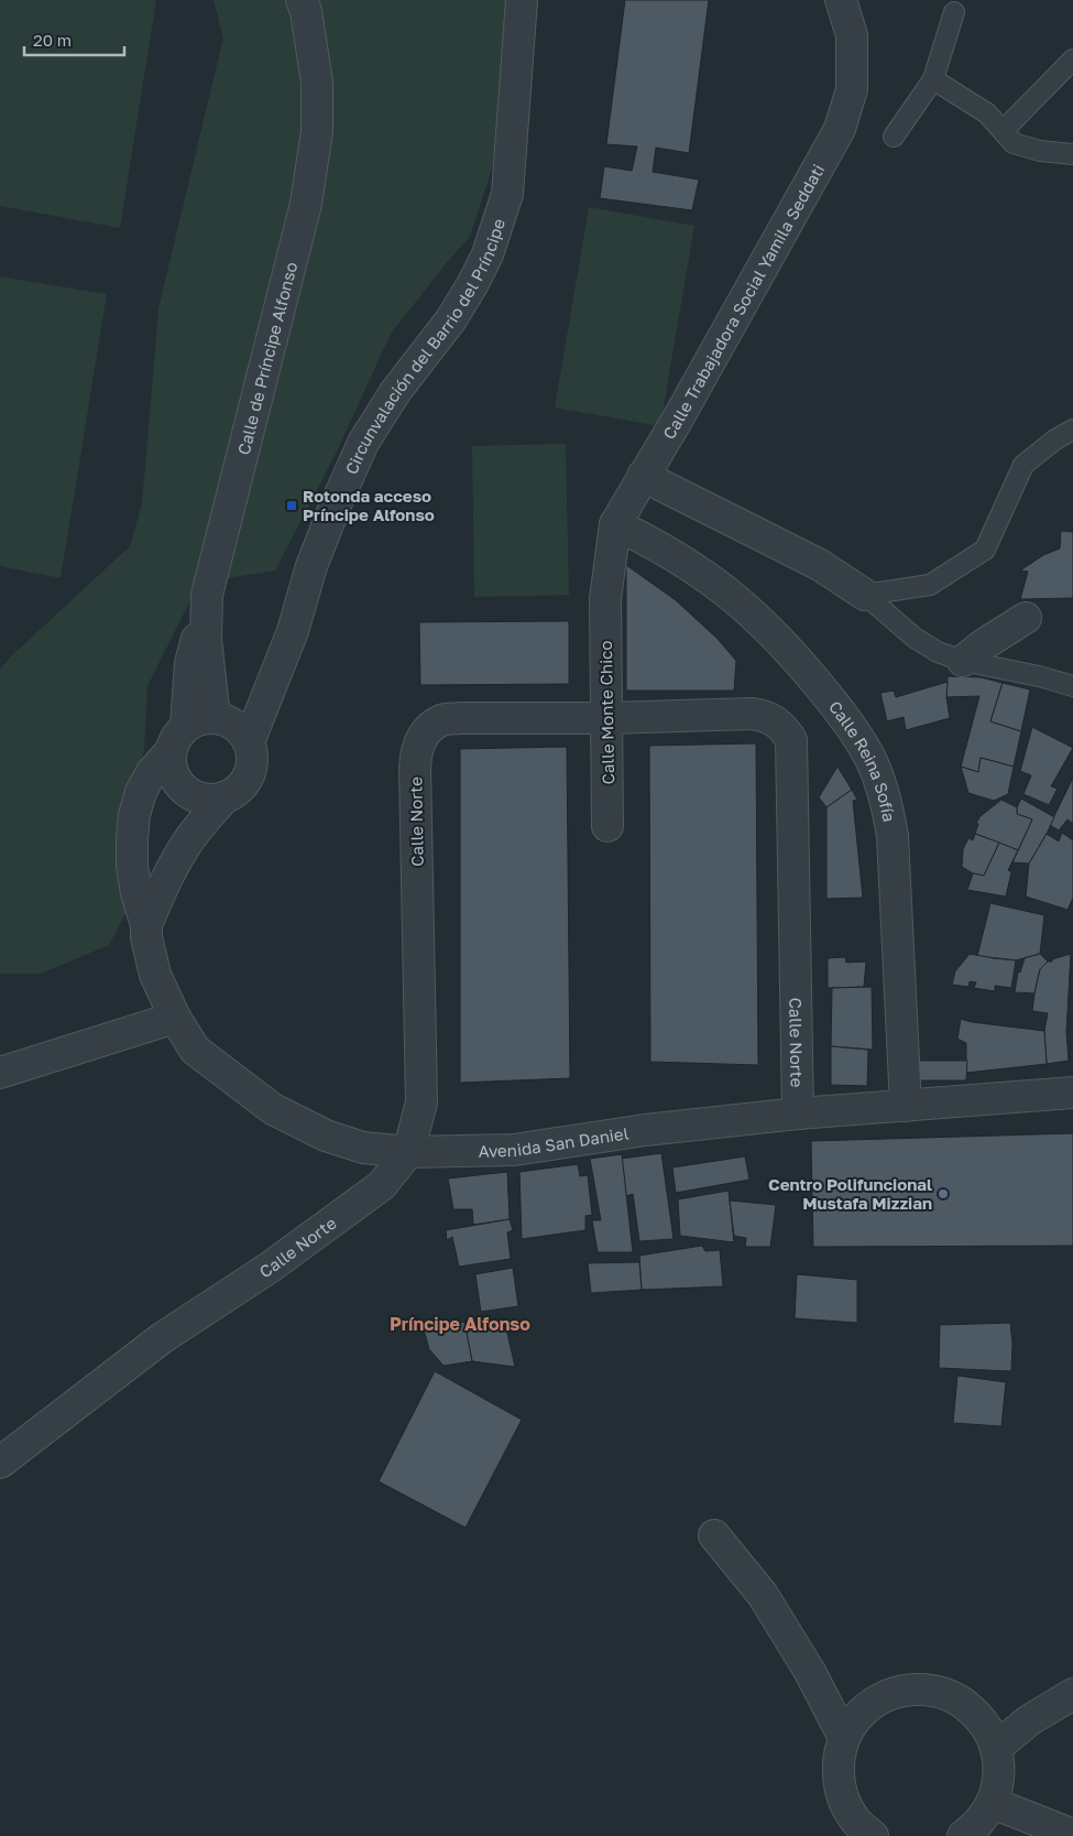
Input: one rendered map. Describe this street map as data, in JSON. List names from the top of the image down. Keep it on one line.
{"streets":{"street":["Calle Trabajadora Social Yamila Seddati","Circunvalación del Barrio del Príncipe","Calle de Príncipe Alfonso","Calle Monte Chico","Calle Reina Sofía","Calle Norte","Avenida San Daniel"]},"crossings":[["Calle Trabajadora Social Yamila Seddati","Calle Monte Chico"],["Calle Trabajadora Social Yamila Seddati","Calle Reina Sofía"],["Circunvalación del Barrio del Príncipe","Calle de Príncipe Alfonso"],["Calle Monte Chico","Calle Norte"],["Calle Reina Sofía","Avenida San Daniel"],["Calle Norte","Avenida San Daniel"]],"districts":["Príncipe Alfonso"],"places":{"transit":["Rotonda acceso Príncipe Alfonso"],"other":["Centro Polifuncional Mustafa Mizzian"]},"scale_bar":"20 m"}
